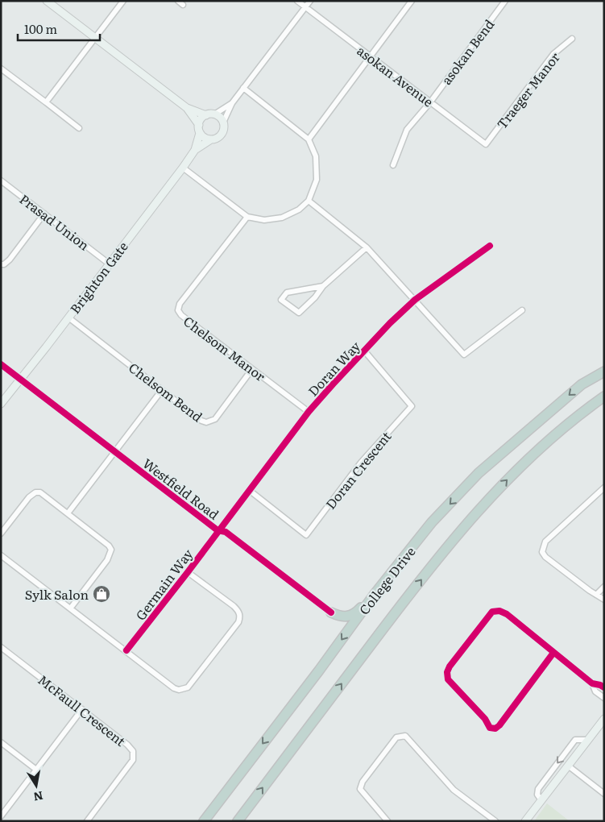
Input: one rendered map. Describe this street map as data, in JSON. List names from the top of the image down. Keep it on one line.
{"streets":{"highway":["College Drive"],"street":["asokan Bend","asokan Avenue","Traeger Manor","Prasad Union","Brighton Gate","Chelsom Manor","Doran Way","Chelsom Bend","Doran Crescent","Westfield Road","Germain Way","McFaull Crescent"]},"crossings":[["asokan Bend","asokan Avenue"],["asokan Avenue","Traeger Manor"],["Prasad Union","Brighton Gate"],["Brighton Gate","Chelsom Bend"],["Brighton Gate","Westfield Road"],["Chelsom Manor","Doran Way"],["Chelsom Manor","Chelsom Bend"],["Doran Way","Doran Crescent"],["Doran Way","Westfield Road"],["Doran Way","Germain Way"],["Westfield Road","Germain Way"]],"places":{"shop":["Sylk Salon"]},"scale_bar":"100 m","north":"bottom"}
